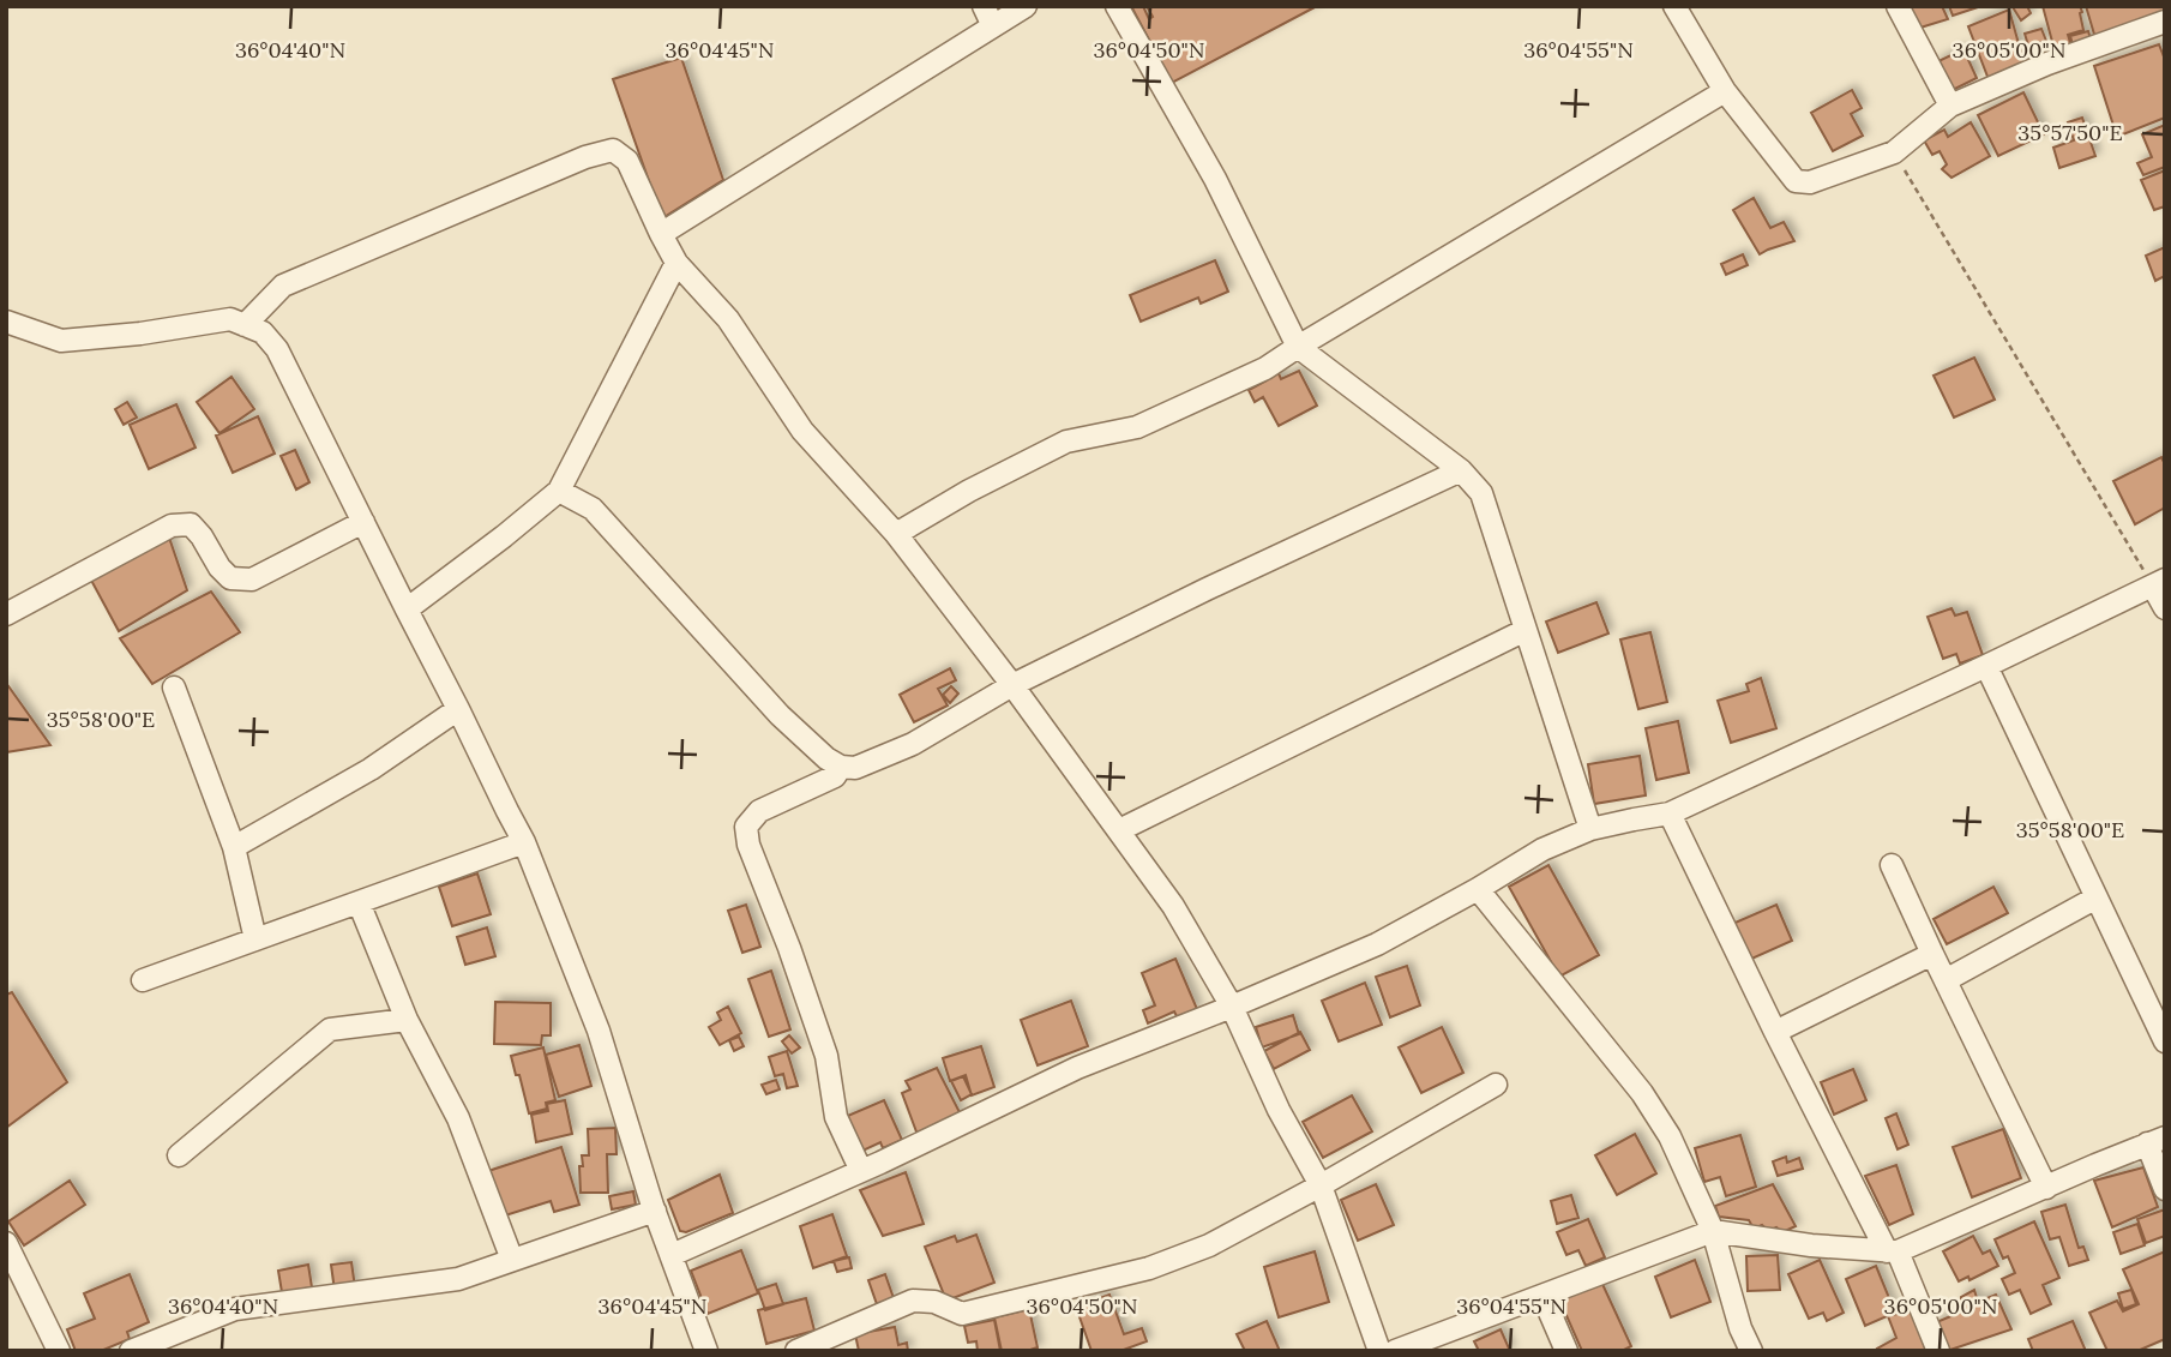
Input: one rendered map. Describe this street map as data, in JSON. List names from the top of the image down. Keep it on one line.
{"coordinates":["36°04'40\"N","36°04'45\"N","36°04'50\"N","36°04'55\"N","36°05'00\"N","35°57'50\"E","35°58'00\"E"]}
